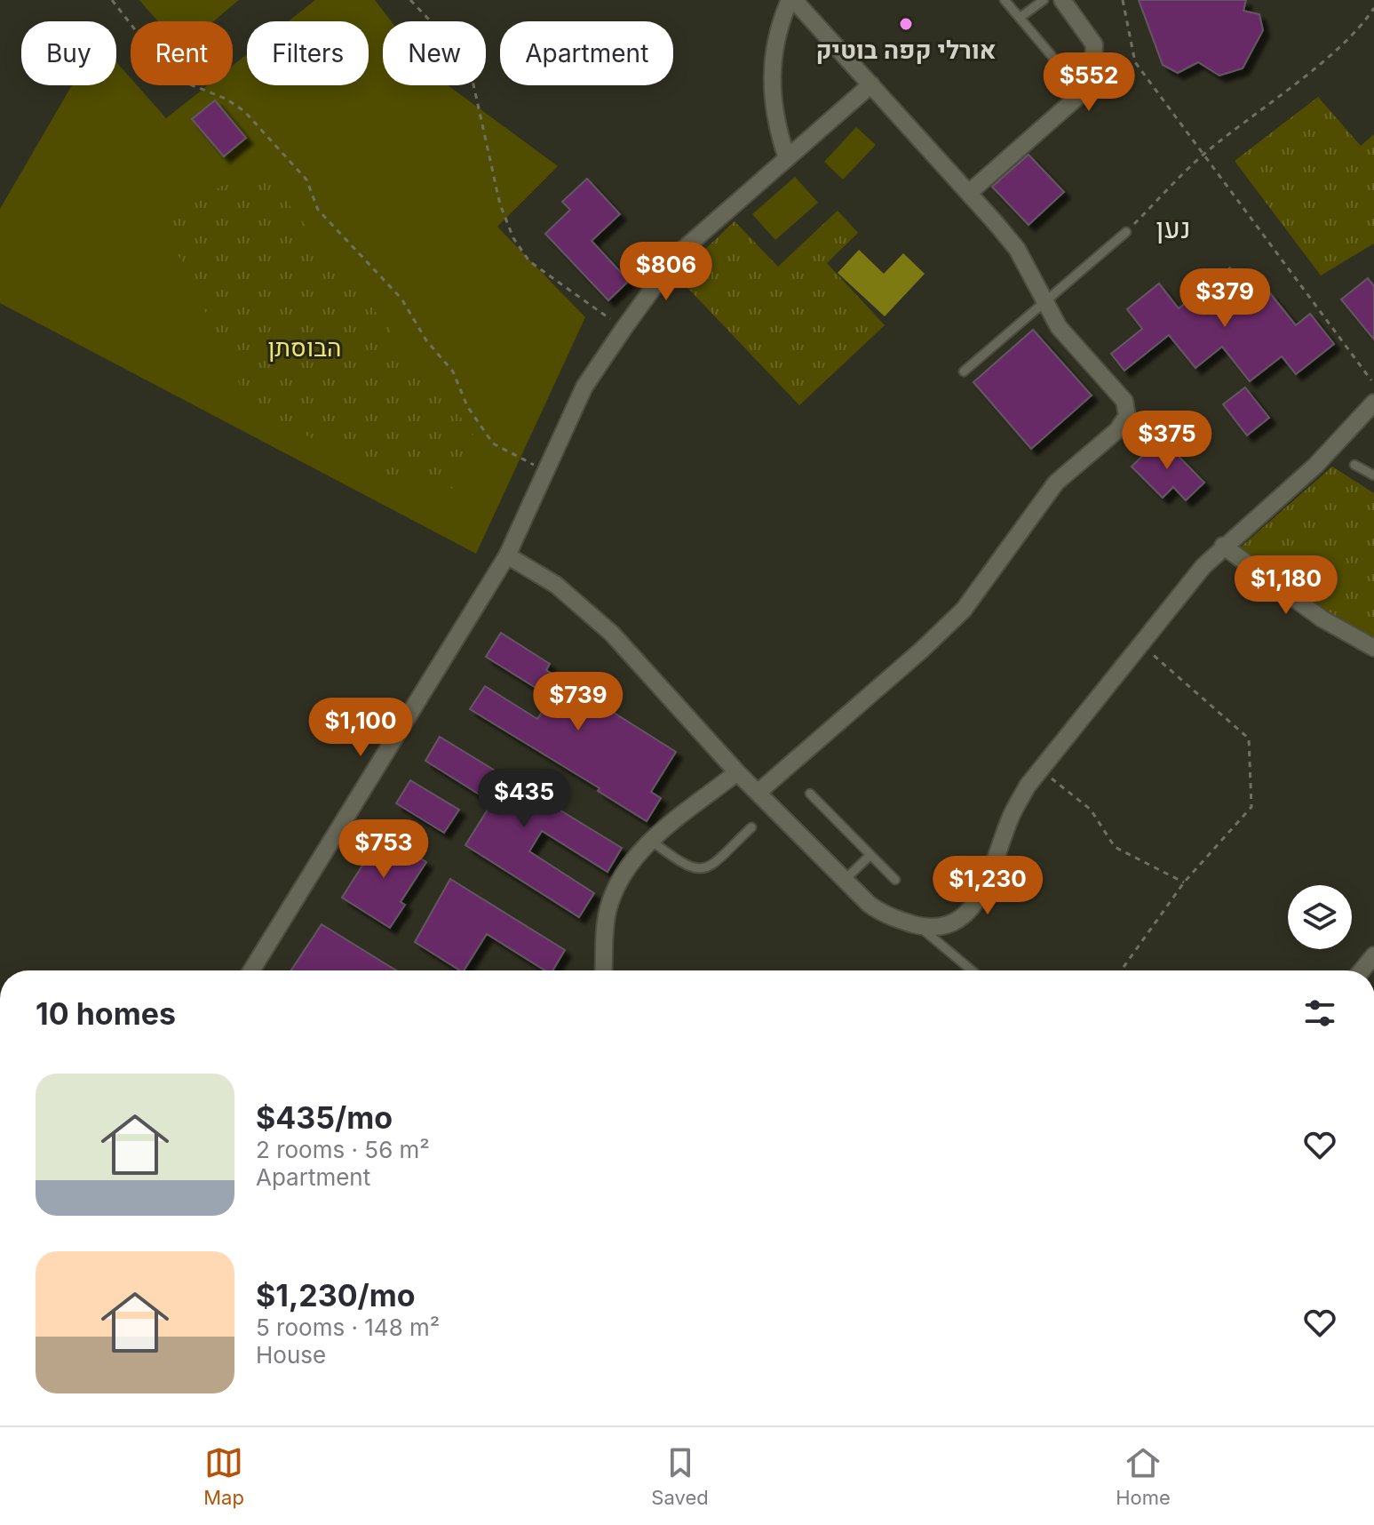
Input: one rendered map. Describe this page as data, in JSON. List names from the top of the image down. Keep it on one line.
{"districts":["נען"],"parks":["הבוסתן"],"places":["אורלי קפה בוטיק"],"page":{"chip":["Buy","Rent","Filters","New","Apartment"],"price":["$552","$806","$379","$375","$1,180","$739","$1,100","$435","$753","$1,230"],"heading":"10 homes","list":[{"name":"$435/mo","note":"2 rooms · 56 m² · Apartment"},{"name":"$1,230/mo","note":"5 rooms · 148 m² · House"}],"tabs":["Map","Saved","Home"]}}
